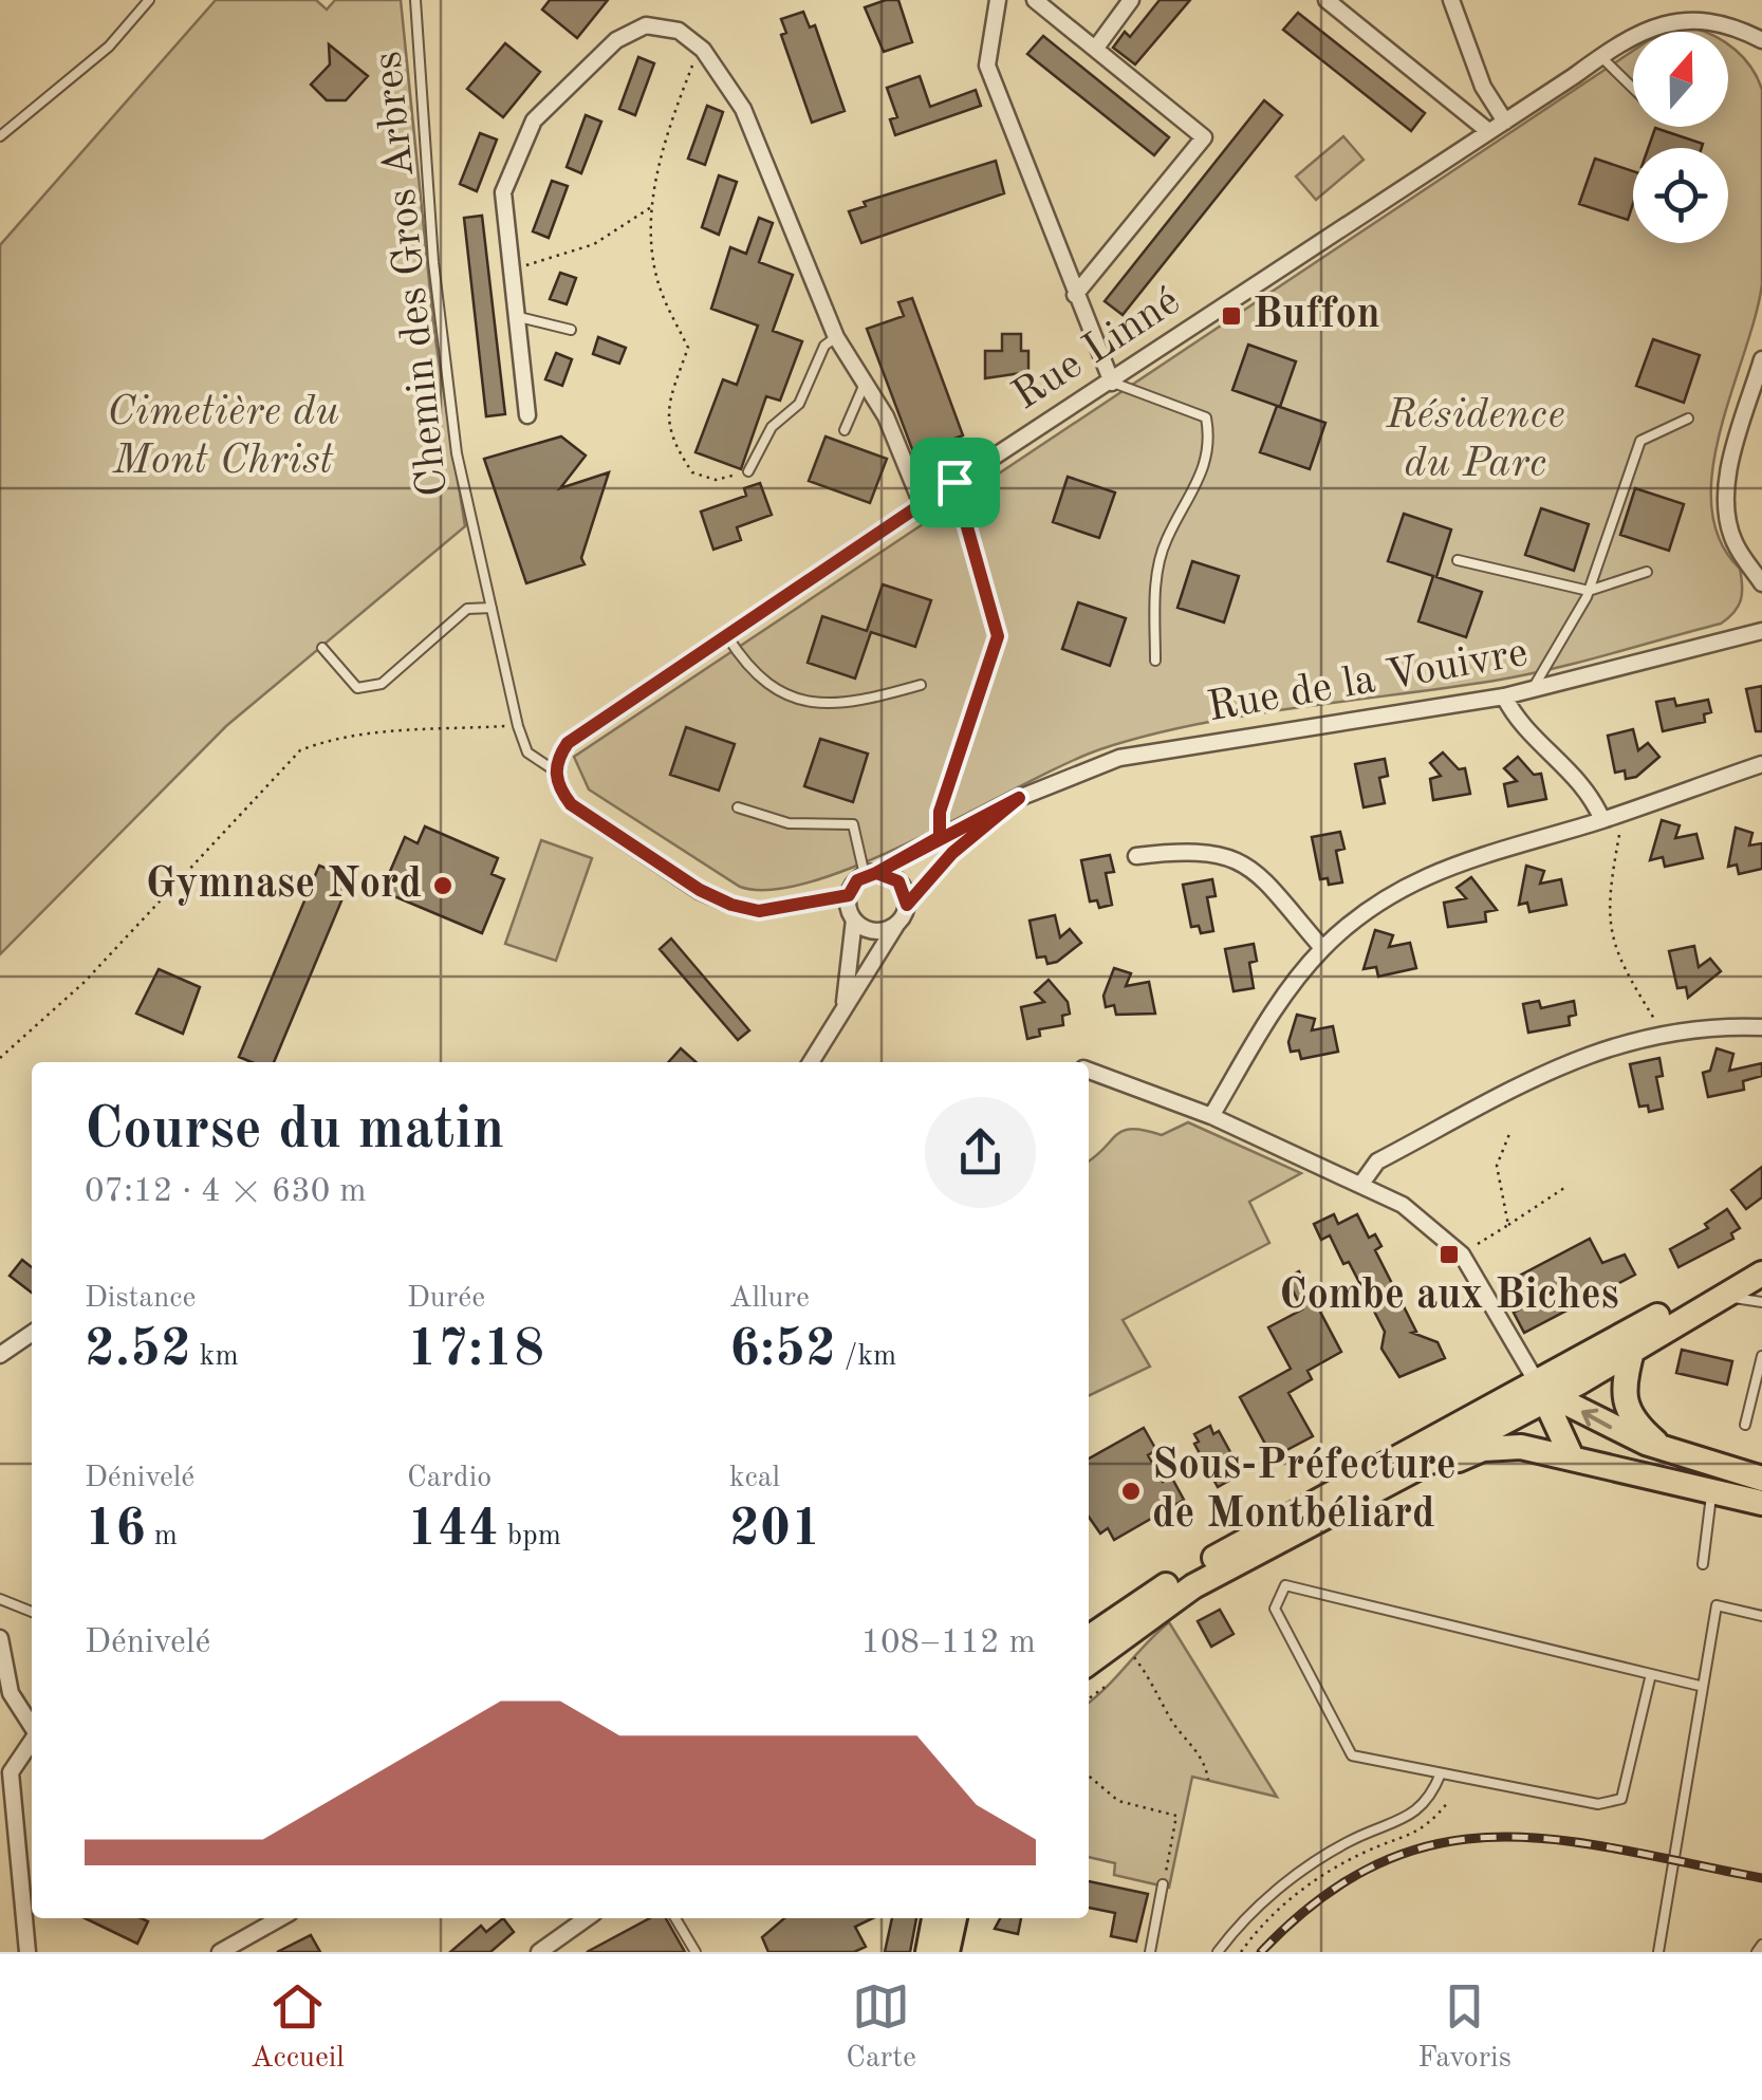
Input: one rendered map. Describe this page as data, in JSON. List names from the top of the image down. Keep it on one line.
{"streets":{"street":["Rue Linné","Rue de la Vouivre"],"lane":["Chemin des Gros Arbres"]},"crossings":[["Chemin des Gros Arbres","Rue Linné"]],"parks":["Cimetière du Mont Christ","Résidence du Parc"],"places":{"transit":["Buffon","Combe aux Biches"],"other":["Gymnase Nord","Sous-Préfecture de Montbéliard"]},"north":"top","page":{"heading":["Course du matin","07:12 · 4 × 630 m"],"stats":[["Distance","2.52 km"],["Durée","17:18"],["Allure","6:52 /km"],["Dénivelé","16 m"],["Cardio","144 bpm"],["kcal","201"]],"chart":["Dénivelé","108–112 m"],"tabs":["Accueil","Carte","Favoris"]}}
